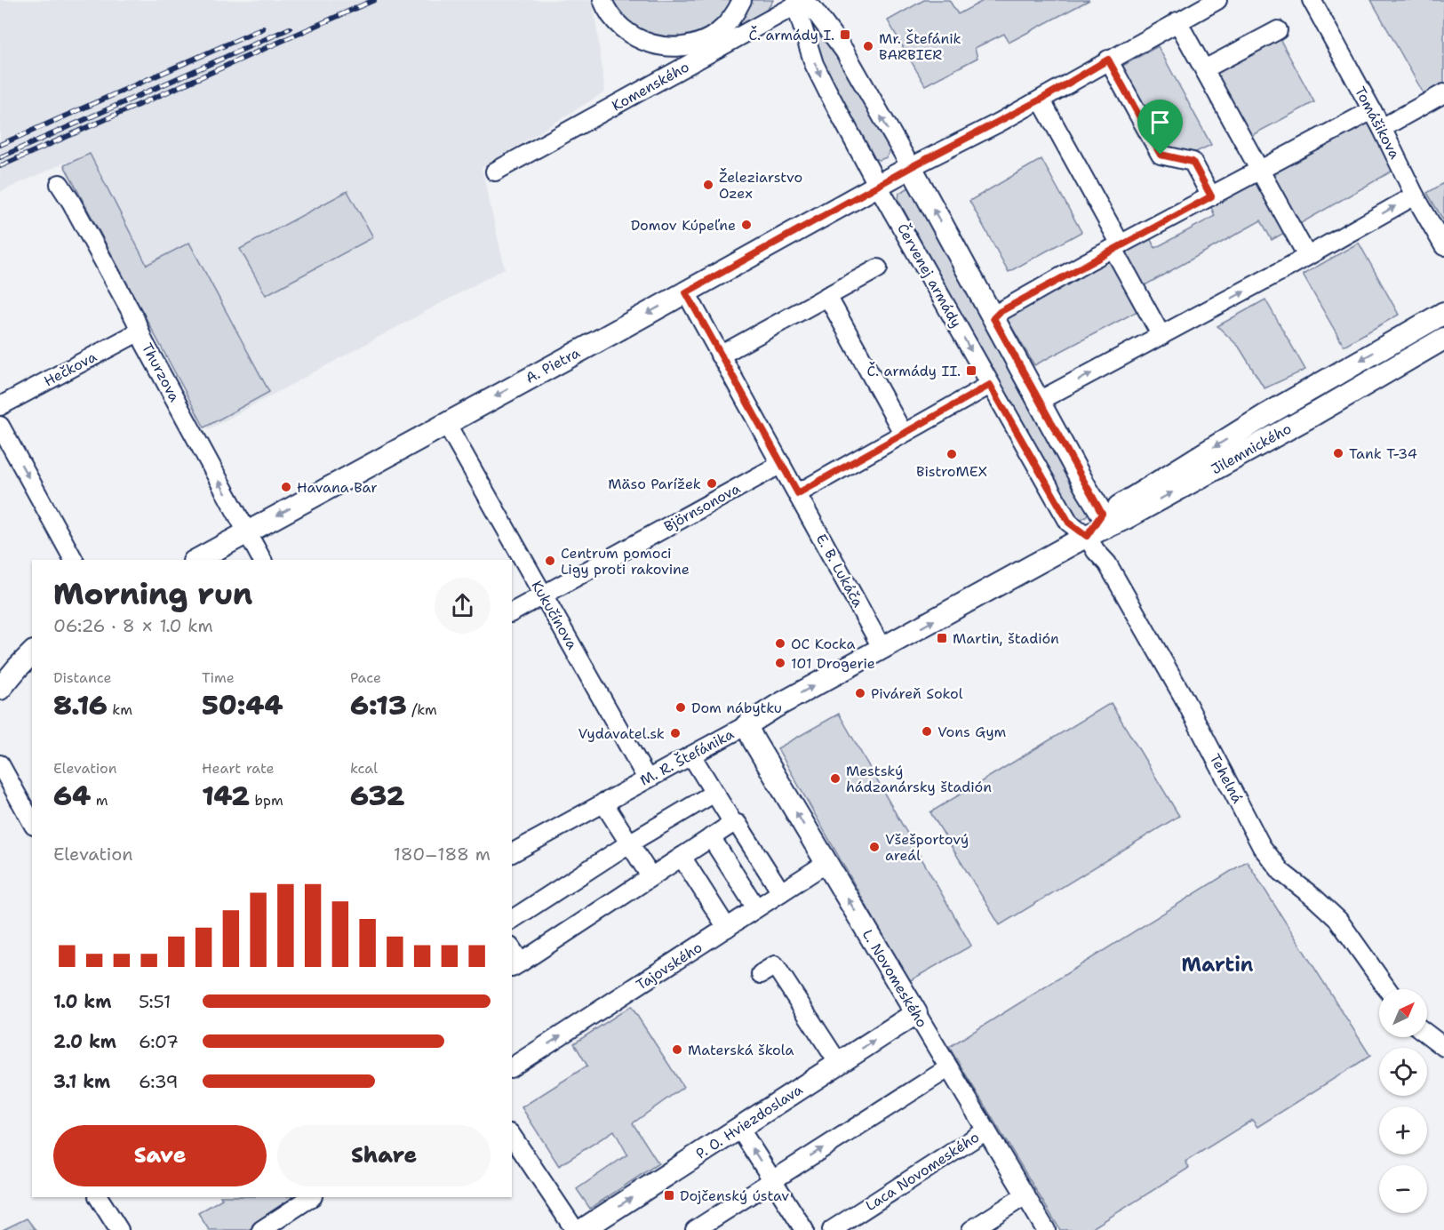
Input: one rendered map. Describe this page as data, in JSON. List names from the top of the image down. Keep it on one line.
{"streets":{"main road":["A. Pietra","Jilemnického","M. R. Štefánika","L. Novomeského","P. O. Hviezdoslava"],"street":["Komenského","Tomášikova","Červenej armády","Hečkova","Thurzova","Björnsonova","E. B. Lukáča","Kukučínova","Tehelná","Tajovského","Laca Novomeského"]},"crossings":[["Komenského","Červenej armády"],["Červenej armády","A. Pietra"],["Červenej armády","Jilemnického"],["Červenej armády","M. R. Štefánika"],["Červenej armády","Tehelná"],["A. Pietra","Thurzova"],["A. Pietra","E. B. Lukáča"],["A. Pietra","Kukučínova"],["Hečkova","Thurzova"],["Jilemnického","M. R. Štefánika"],["Jilemnického","Tehelná"],["Björnsonova","E. B. Lukáča"],["Björnsonova","Kukučínova"],["E. B. Lukáča","M. R. Štefánika"],["Kukučínova","M. R. Štefánika"],["M. R. Štefánika","Tehelná"],["M. R. Štefánika","L. Novomeského"],["Tajovského","L. Novomeského"],["L. Novomeského","P. O. Hviezdoslava"],["L. Novomeského","Laca Novomeského"]],"one_way":["A. Pietra","Thurzova","M. R. Štefánika","L. Novomeského","P. O. Hviezdoslava"],"districts":["Martin"],"places":{"transit":["Č. armády I.","Č. armády II.","Martin, štadión","Dojčenský ústav"],"other":["Mr. Štefánik BARBIER","Železiarstvo Ozex","Domov Kúpeľne","Tank T-34","BistroMEX","Mäso Parížek","Havana Bar","Centrum pomoci Ligy proti rakovine","OC Kocka","101 Drogerie","Piváreň Sokol","Dom nábytku","Vons Gym","Vydavatel.sk","Mestský hádzanársky štadión","Všešportový areál","Materská škola"]},"north":"top right","page":{"heading":["Morning run","06:26 · 8 × 1.0 km"],"stats":[["Distance","8.16 km"],["Time","50:44"],["Pace","6:13 /km"],["Elevation","64 m"],["Heart rate","142 bpm"],["kcal","632"]],"chart":["Elevation","180–188 m"],"list":[{"name":"1.0 km","note":"5:51"},{"name":"2.0 km","note":"6:07"},{"name":"3.1 km","note":"6:39"}],"map_buttons":["+","−"],"buttons":["Save","Share"]}}
